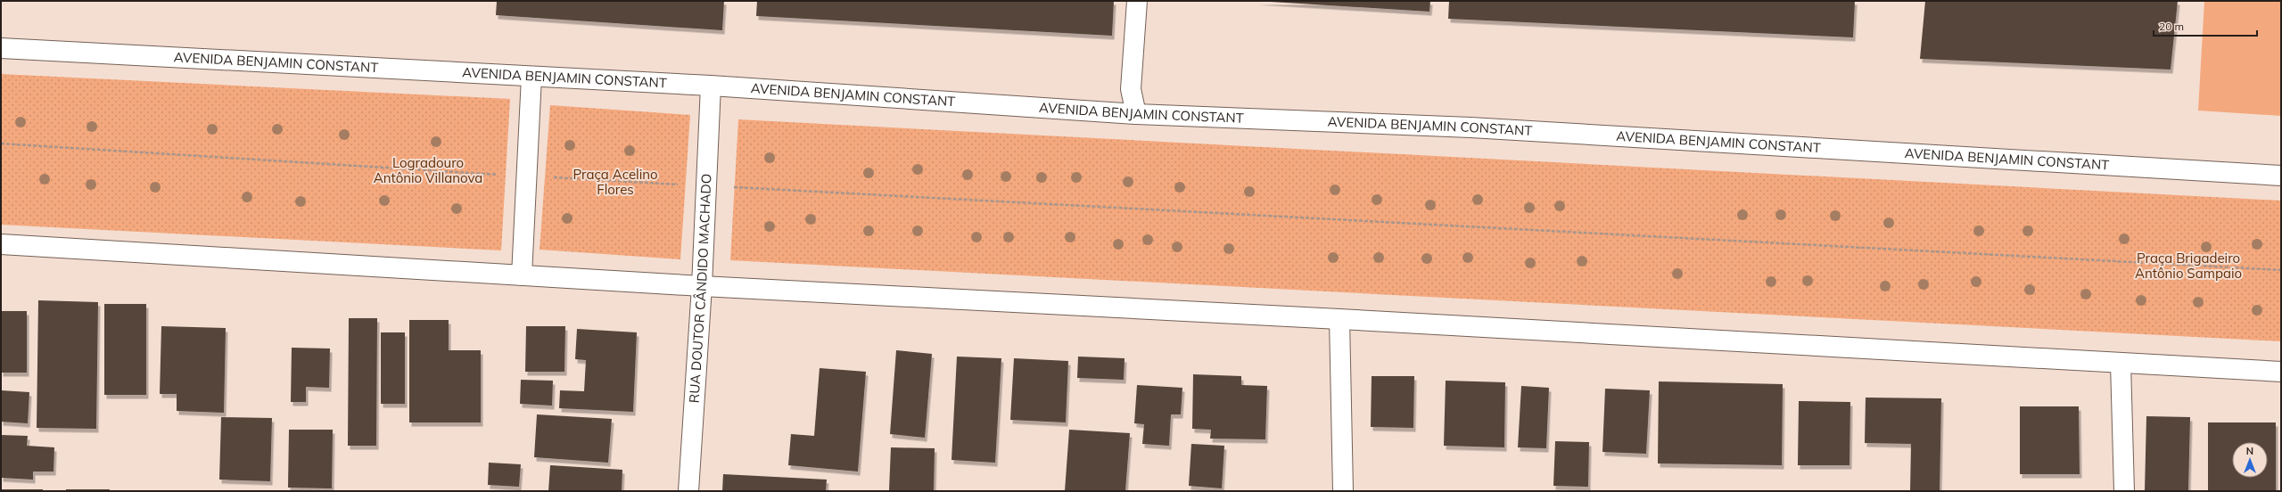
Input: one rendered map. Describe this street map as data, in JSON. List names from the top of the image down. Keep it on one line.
{"streets":{"main road":["AVENIDA BENJAMIN CONSTANT","RUA DOUTOR CÂNDIDO MACHADO"]},"crossings":[["AVENIDA BENJAMIN CONSTANT","RUA DOUTOR CÂNDIDO MACHADO"]],"parks":["Logradouro Antônio Villanova","Praça Acelino Flores","Praça Brigadeiro Antônio Sampaio"],"scale_bar":"20 m","north":"top"}
